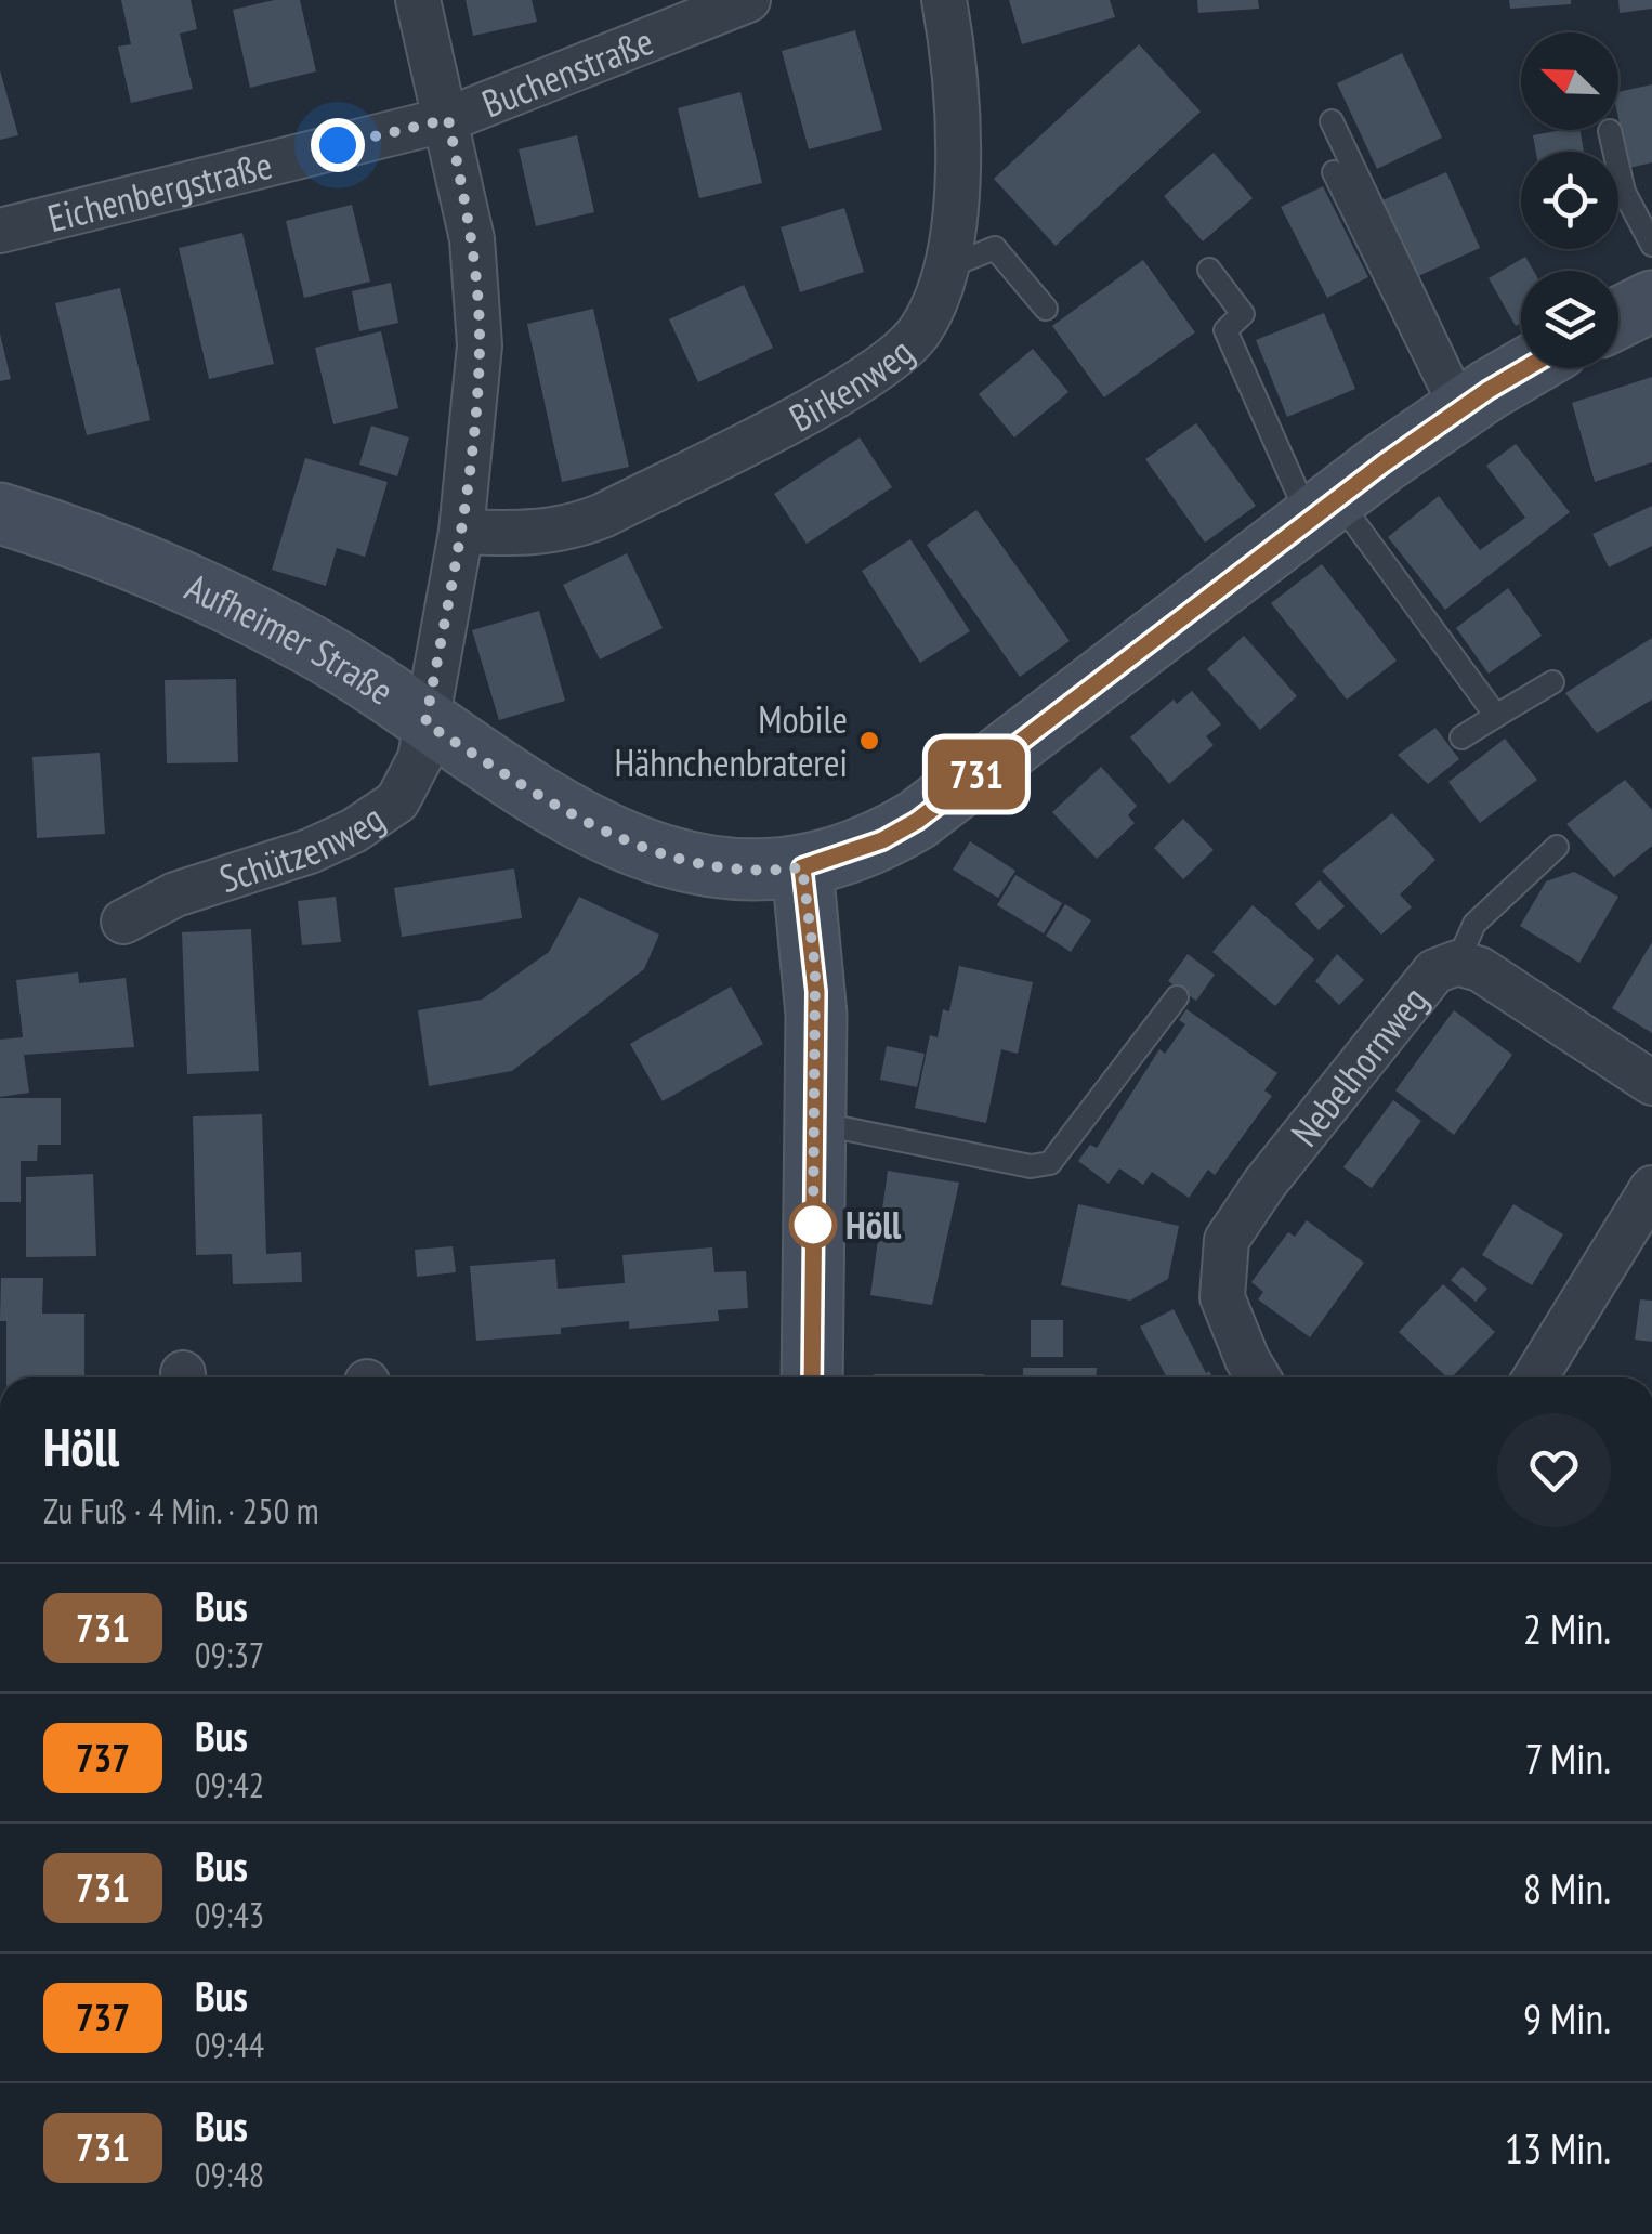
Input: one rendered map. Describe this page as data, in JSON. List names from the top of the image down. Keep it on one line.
{"streets":{"street":["Buchenstraße","Eichenbergstraße","Birkenweg","Aufheimer Straße","Schützenweg","Nebelhornweg"]},"crossings":[["Buchenstraße","Eichenbergstraße"],["Aufheimer Straße","Schützenweg"]],"places":["Mobile Hähnchenbraterei","Höll"],"lines":["bus line 731"],"north":"top left","page":{"on_map":"731","heading":["Höll","Zu Fuß · 4 Min. · 250 m"],"list":[{"mark":"731","name":"Bus","note":"09:37","value":"2 Min."},{"mark":"737","name":"Bus","note":"09:42","value":"7 Min."},{"mark":"731","name":"Bus","note":"09:43","value":"8 Min."},{"mark":"737","name":"Bus","note":"09:44","value":"9 Min."},{"mark":"731","name":"Bus","note":"09:48","value":"13 Min."}]}}
